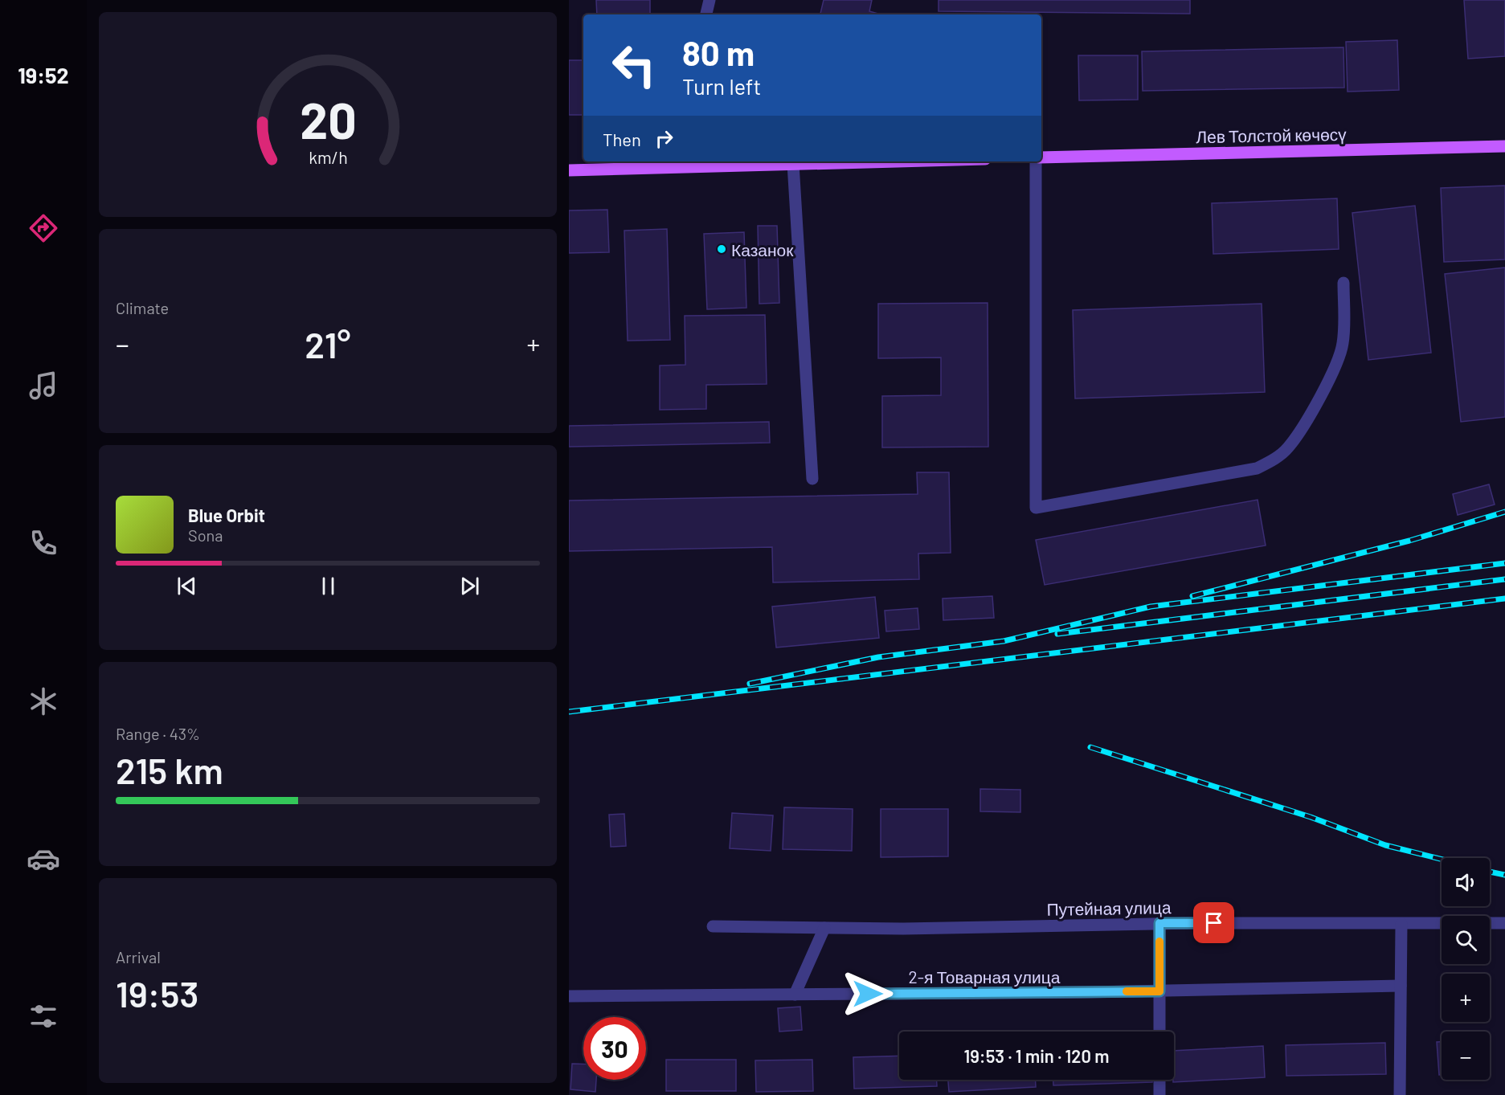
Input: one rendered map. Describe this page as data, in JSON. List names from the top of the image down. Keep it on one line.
{"streets":{"main road":["Лев Толстой көчөсү"],"street":["Путейная улица","2-я Товарная улица"]},"places":["Казанок"],"page":{"tabs":"19:52","turn":["80 m","Turn left"],"then":"Then","tile":["Climate",["Range · 43%","215 km"],["Arrival","19:53"]],"heat":["−","21°","+"],"song":["Blue Orbit","Sona"],"map_buttons":["+","−"],"limit":"30","trip":"19:53 · 1 min · 120 m","gauge":["20","km/h"]}}
